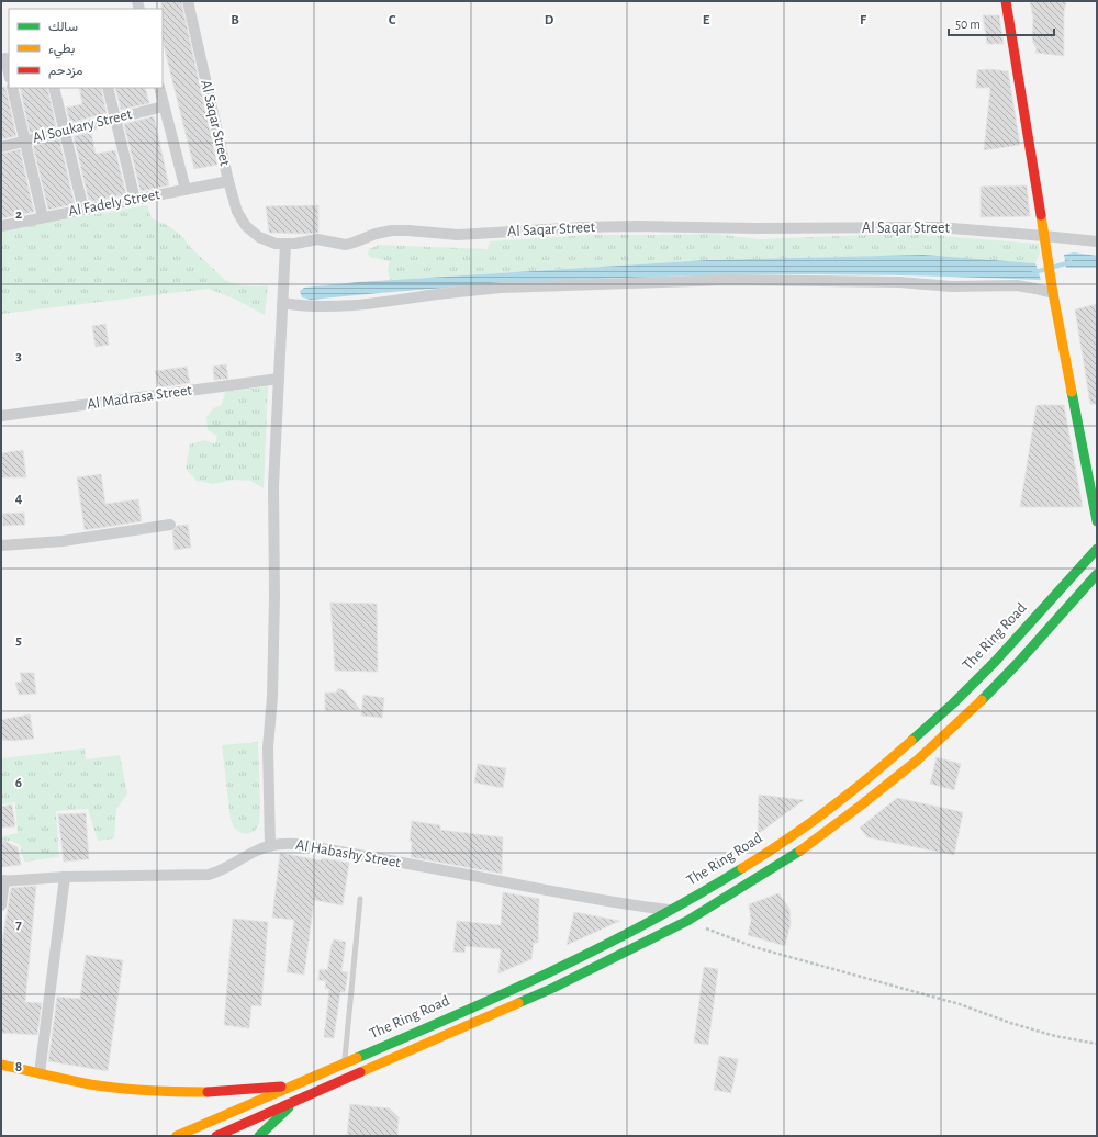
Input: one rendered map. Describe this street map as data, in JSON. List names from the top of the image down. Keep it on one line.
{"streets":{"main road":["The Ring Road"],"street":["Al Saqar Street","Al Soukary Street","Al Fadely Street","Al Madrasa Street","Al Habashy Street"]},"crossings":[["Al Saqar Street","Al Fadely Street"],["The Ring Road","Al Habashy Street"]],"legend":["سالك","بطيء","مزدحم"],"scale_bar":"50 m","grid":{"columns":["B","C","D","E","F"],"rows":["2","3","4","5","6","7","8"]}}
